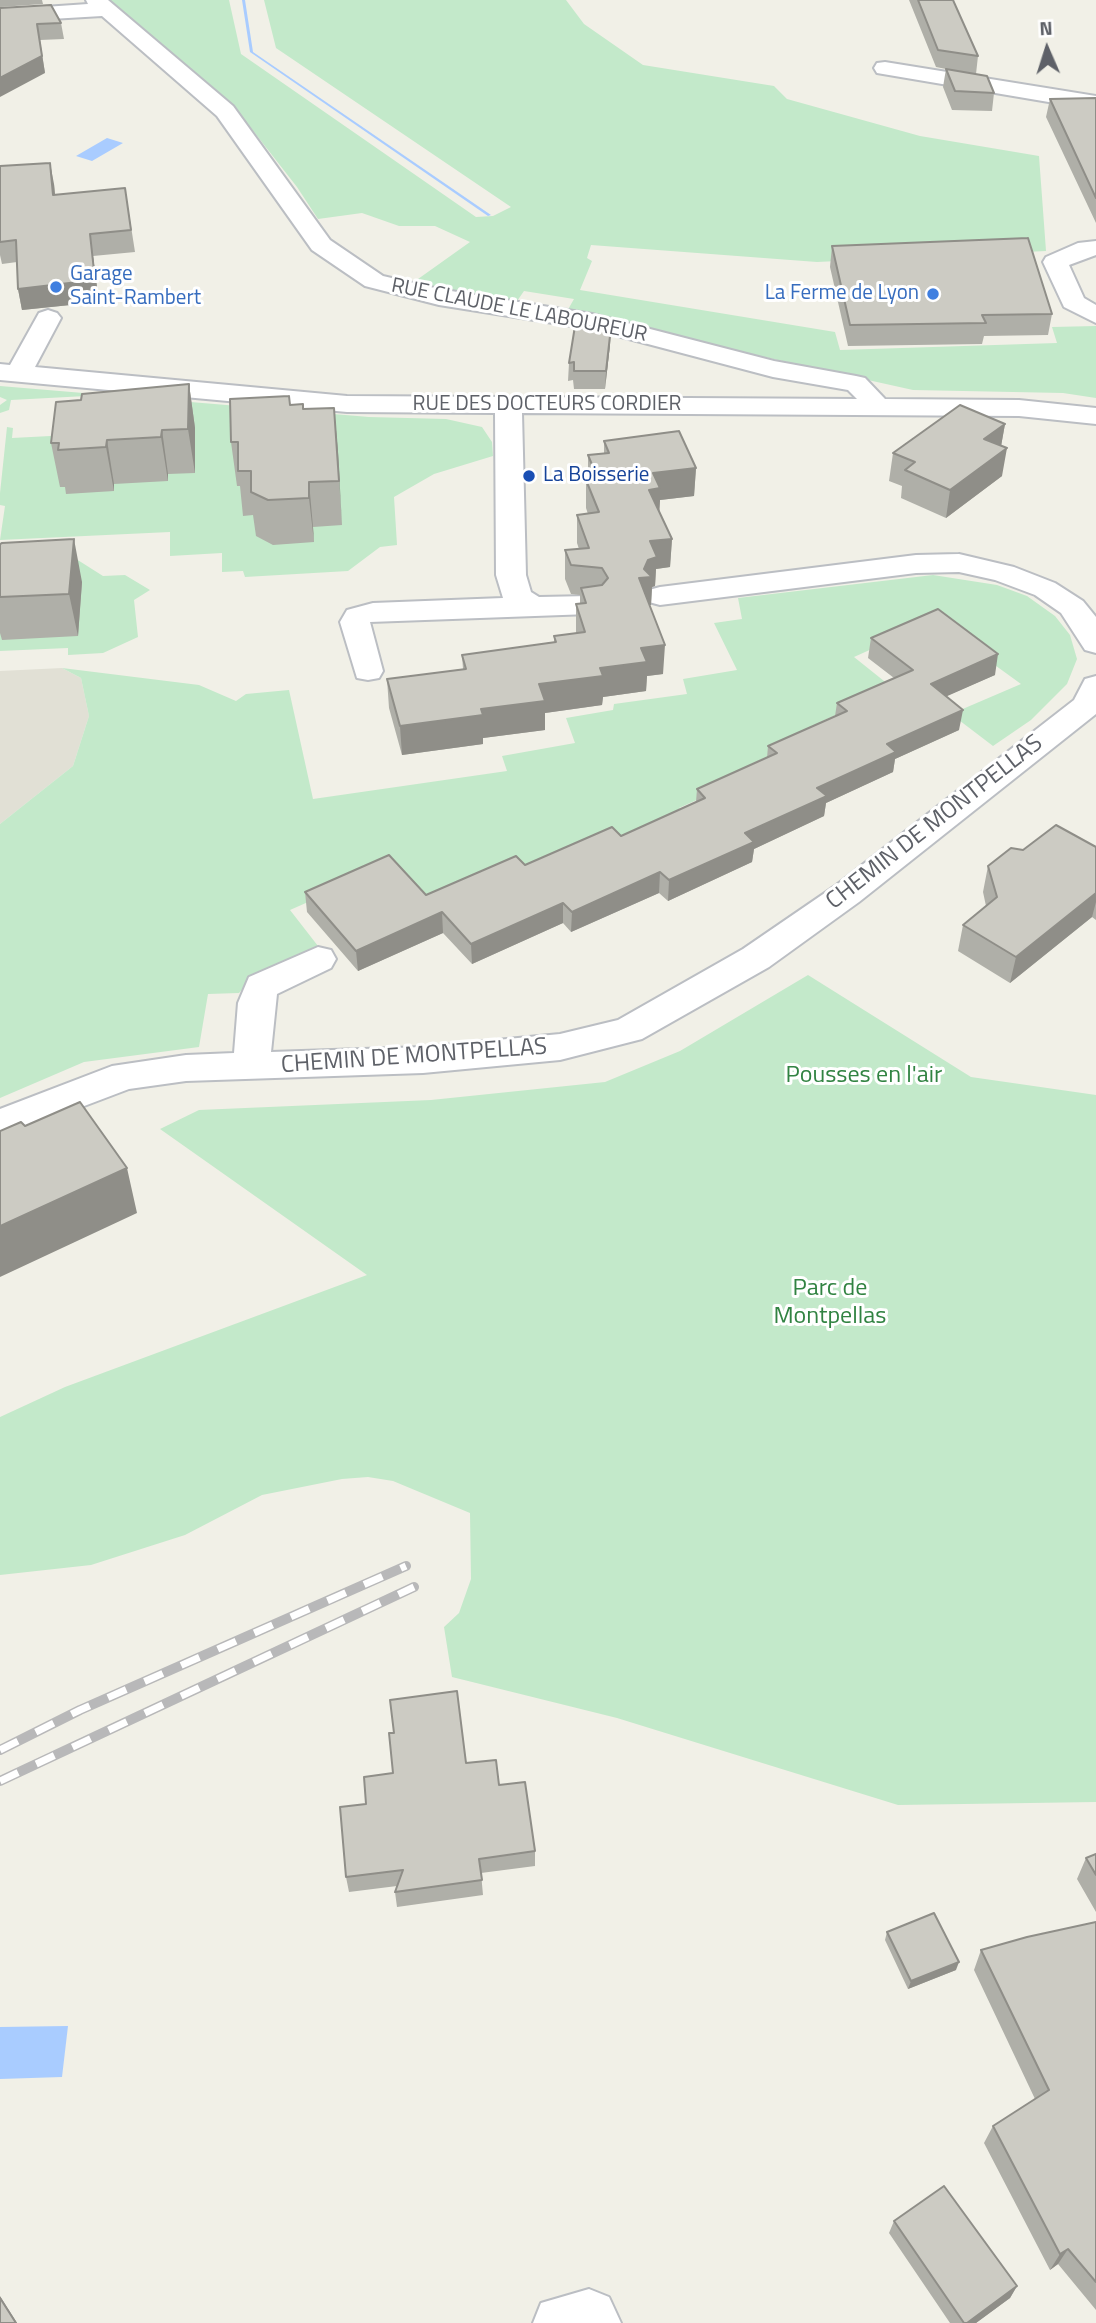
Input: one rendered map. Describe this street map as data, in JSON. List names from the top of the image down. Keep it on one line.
{"streets":{"street":["RUE CLAUDE LE LABOUREUR","RUE DES DOCTEURS CORDIER","CHEMIN DE MONTPELLAS"]},"crossings":[["RUE CLAUDE LE LABOUREUR","RUE DES DOCTEURS CORDIER"]],"parks":["Pousses en l'air","Parc de Montpellas"],"places":["Garage Saint-Rambert","La Ferme de Lyon","La Boisserie"],"north":"top"}
